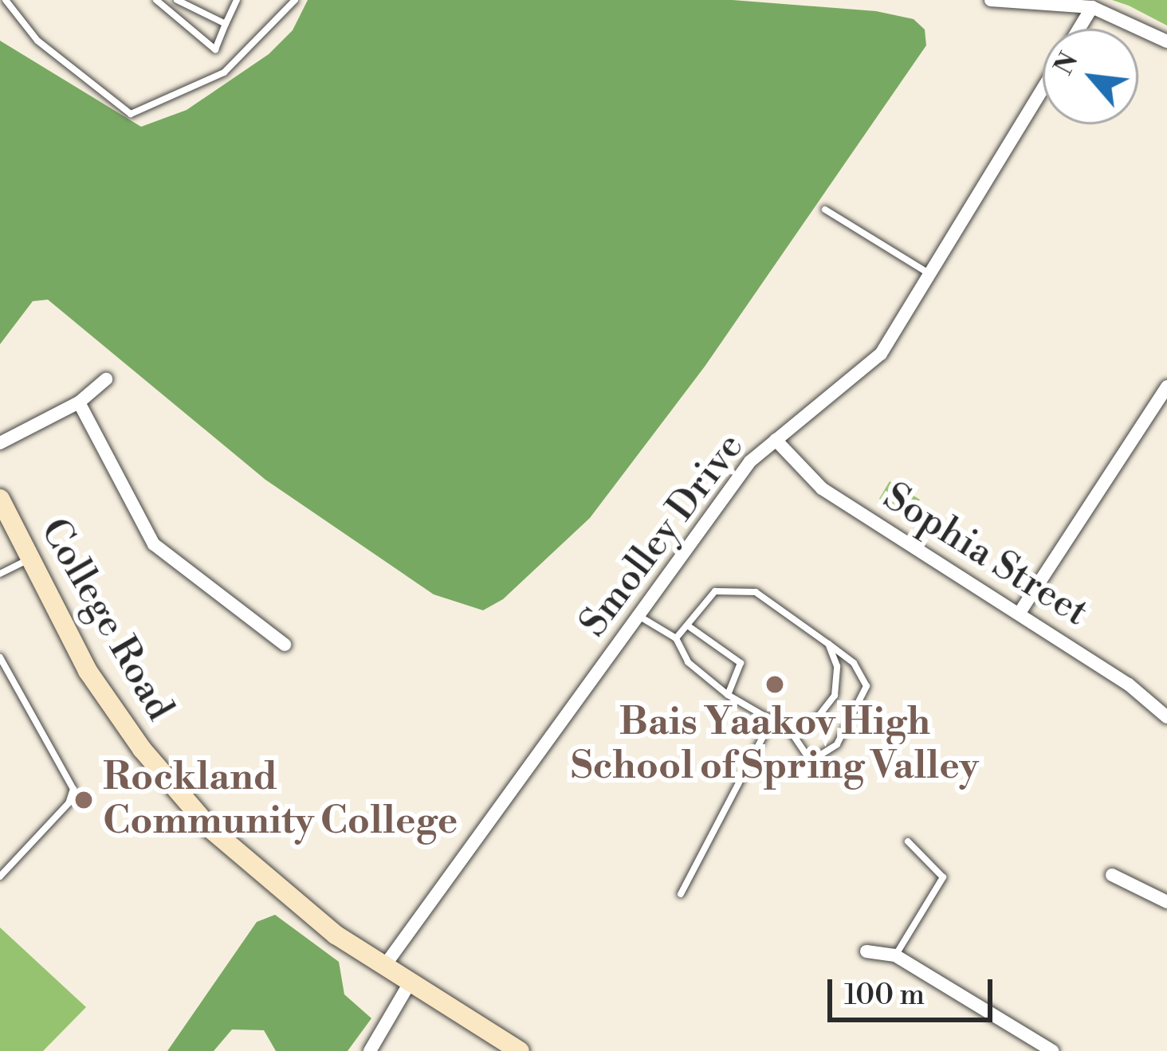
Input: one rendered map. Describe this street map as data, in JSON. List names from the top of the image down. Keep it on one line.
{"streets":{"street":["Smolley Drive","Sophia Street","College Road"]},"crossings":[["Smolley Drive","Sophia Street"],["Smolley Drive","College Road"]],"places":["Bais Yaakov High School of Spring Valley","Rockland Community College"],"scale_bar":"100 m","north":"top left"}
